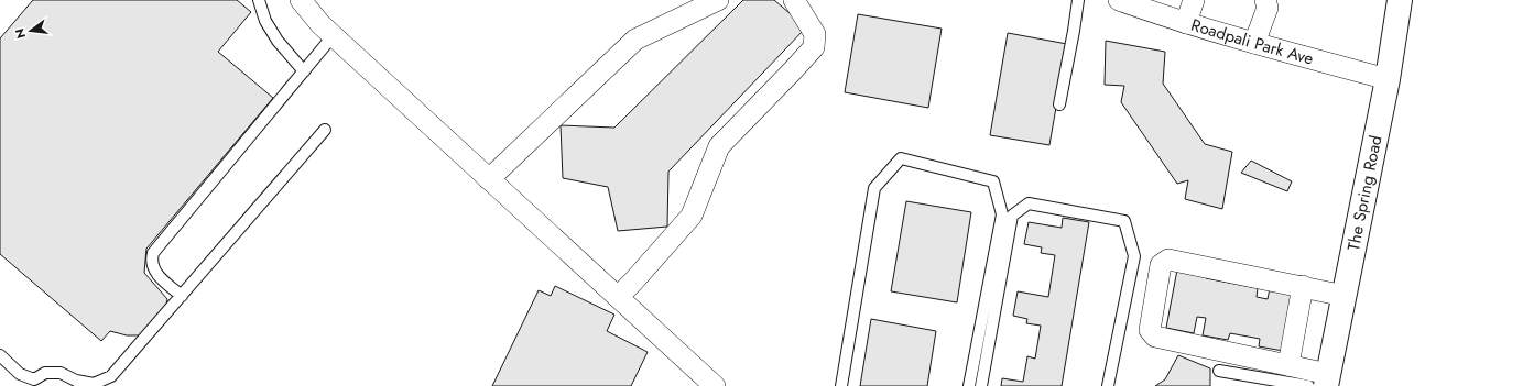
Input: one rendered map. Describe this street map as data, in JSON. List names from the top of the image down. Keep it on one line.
{"streets":{"street":["Roadpali Park Ave","The Spring Road"]},"crossings":[["Roadpali Park Ave","The Spring Road"]],"north":"left"}
